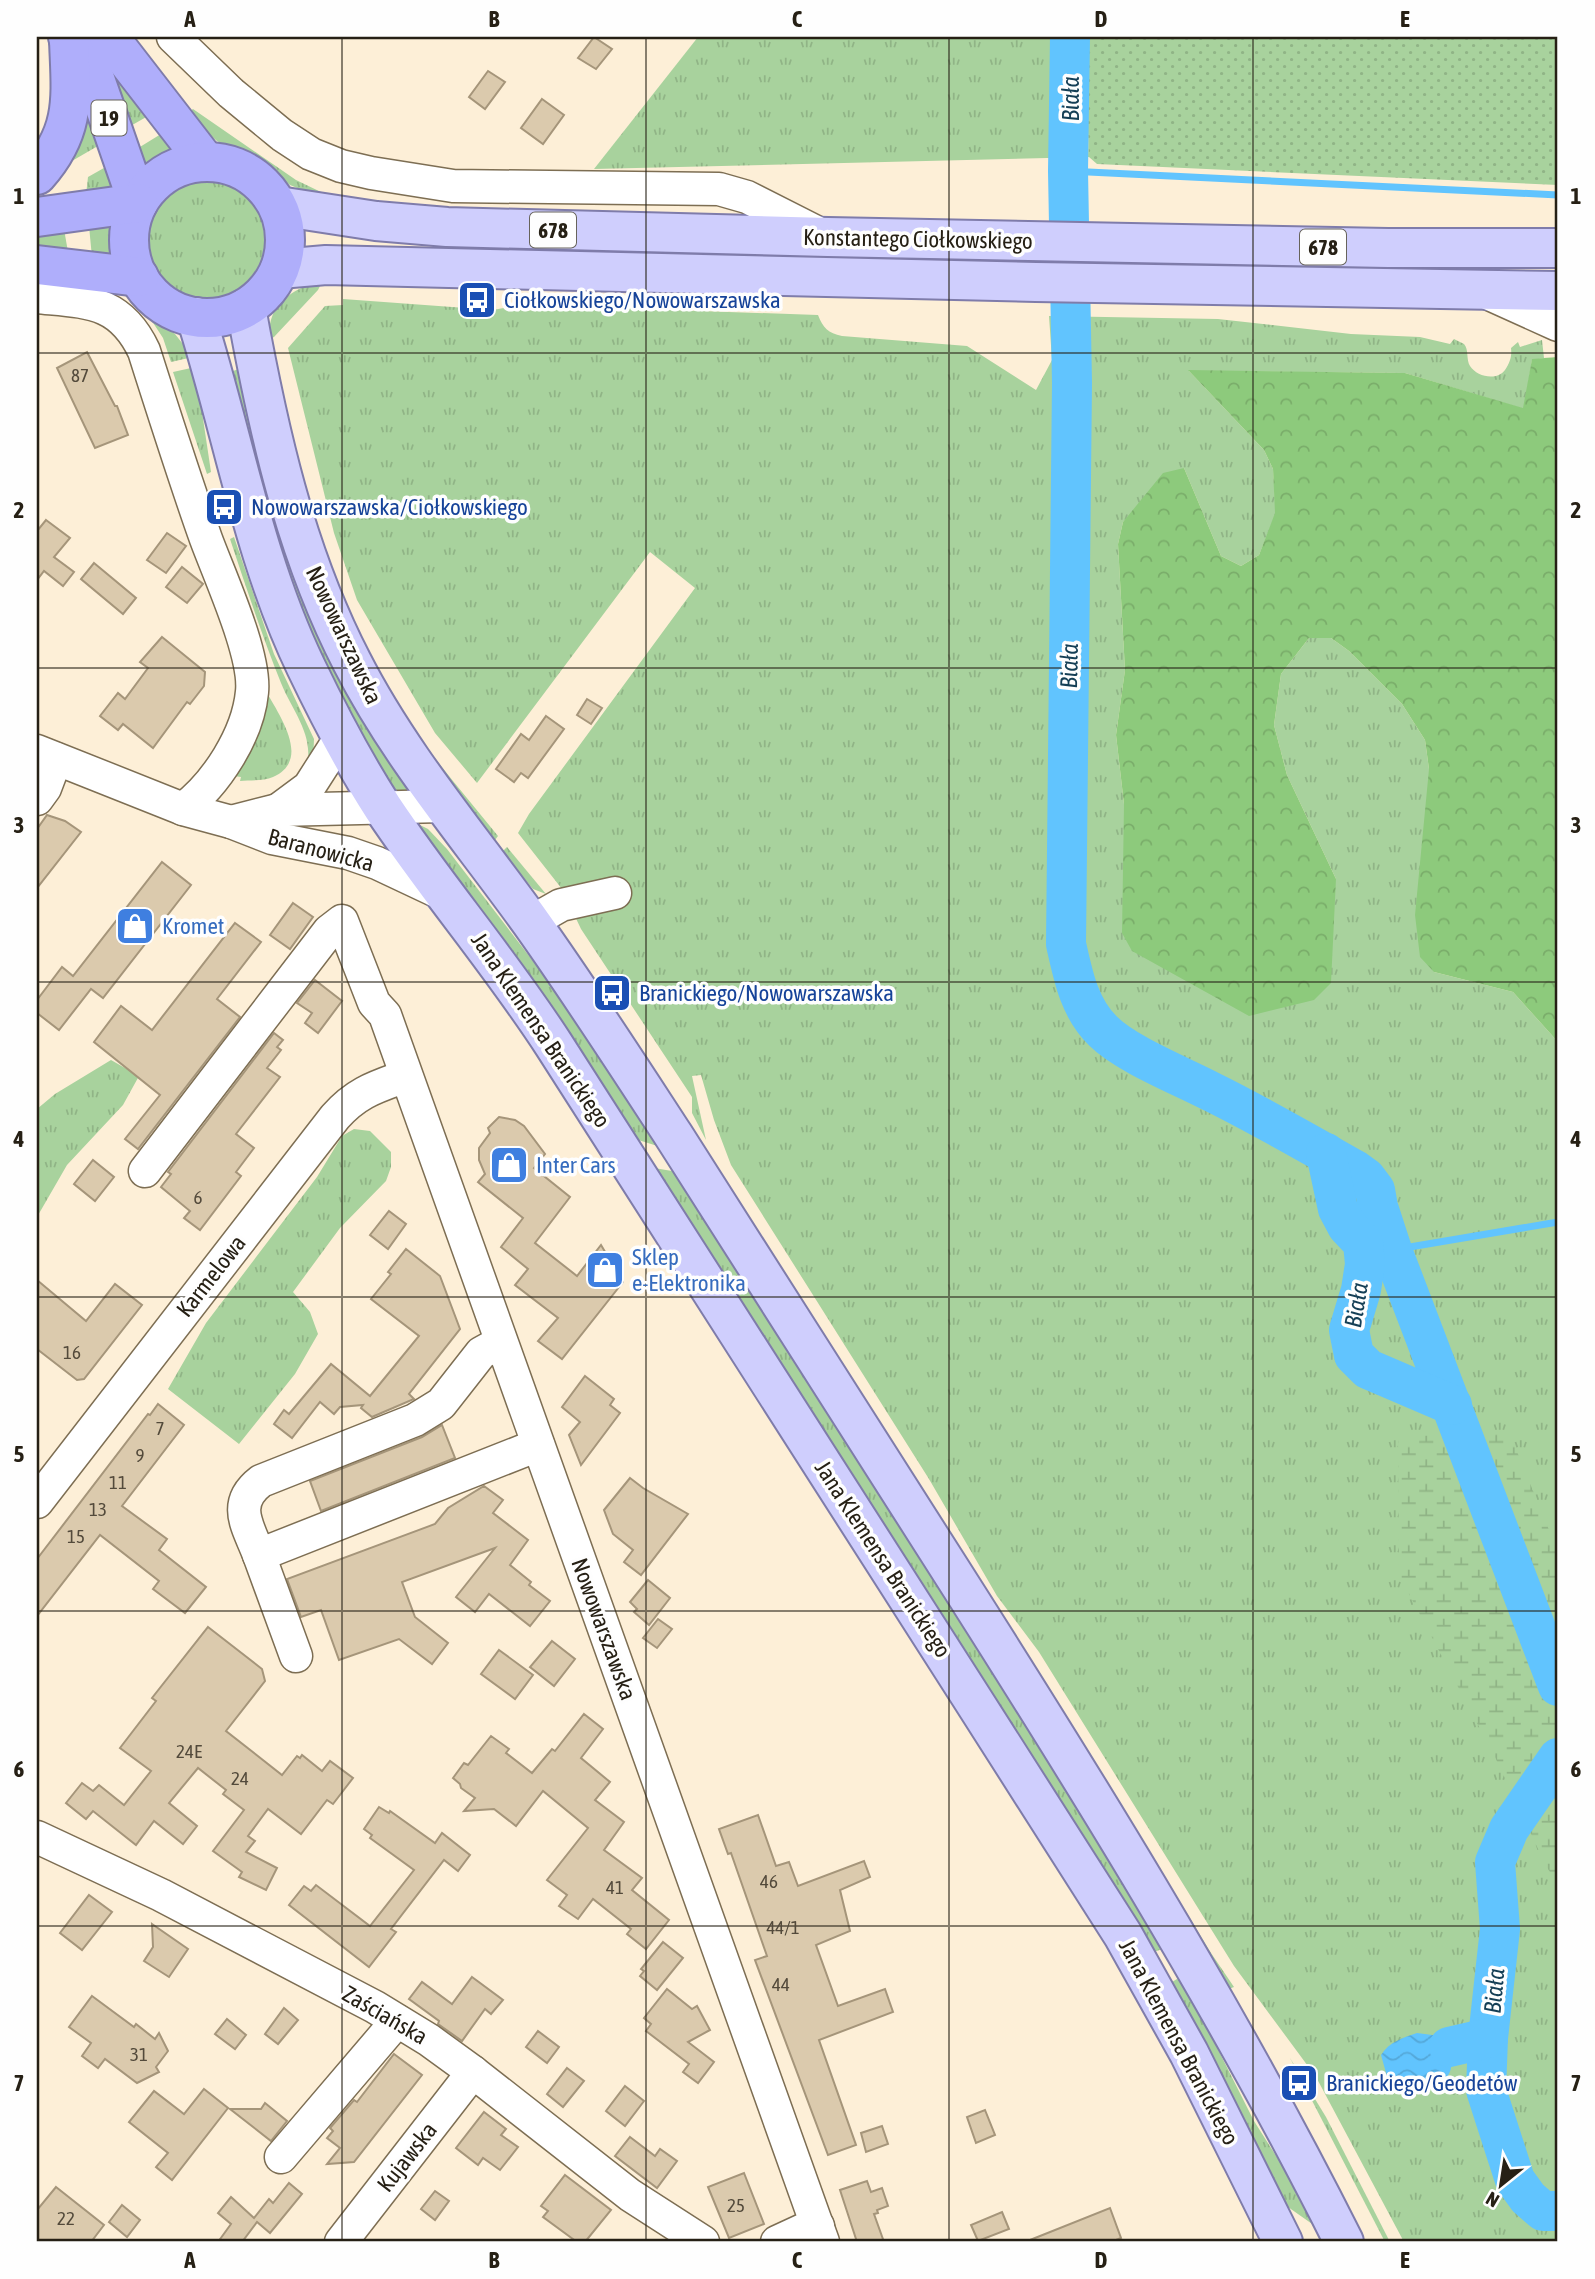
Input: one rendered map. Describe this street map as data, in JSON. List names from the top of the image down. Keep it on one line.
{"streets":{"highway":["19"],"main road":["678","Konstantego Ciołkowskiego","Nowowarszawska","Jana Klemensa Branickiego"],"street":["Baranowicka","Karmelowa","Zaściańska","Kujawska"]},"crossings":[["19","Konstantego Ciołkowskiego"],["19","Nowowarszawska"],["Konstantego Ciołkowskiego","Nowowarszawska"],["Nowowarszawska","Baranowicka"],["Nowowarszawska","Jana Klemensa Branickiego"],["Nowowarszawska","Karmelowa"],["Baranowicka","Jana Klemensa Branickiego"],["Zaściańska","Kujawska"]],"water":["Biała"],"places":{"bus stop":["Ciołkowskiego/Nowowarszawska","Nowowarszawska/Ciołkowskiego","Branickiego/Nowowarszawska","Branickiego/Geodetów"],"shop":["Kromet","Inter Cars","Sklep e-Elektronika"]},"house_numbers":["87","6","16","7","9","11","13","15","24E","24","46","41","44/1","44","31","25","22"],"north":"bottom left","grid":{"columns":["A","B","C","D","E"],"rows":["1","2","3","4","5","6","7"]}}
